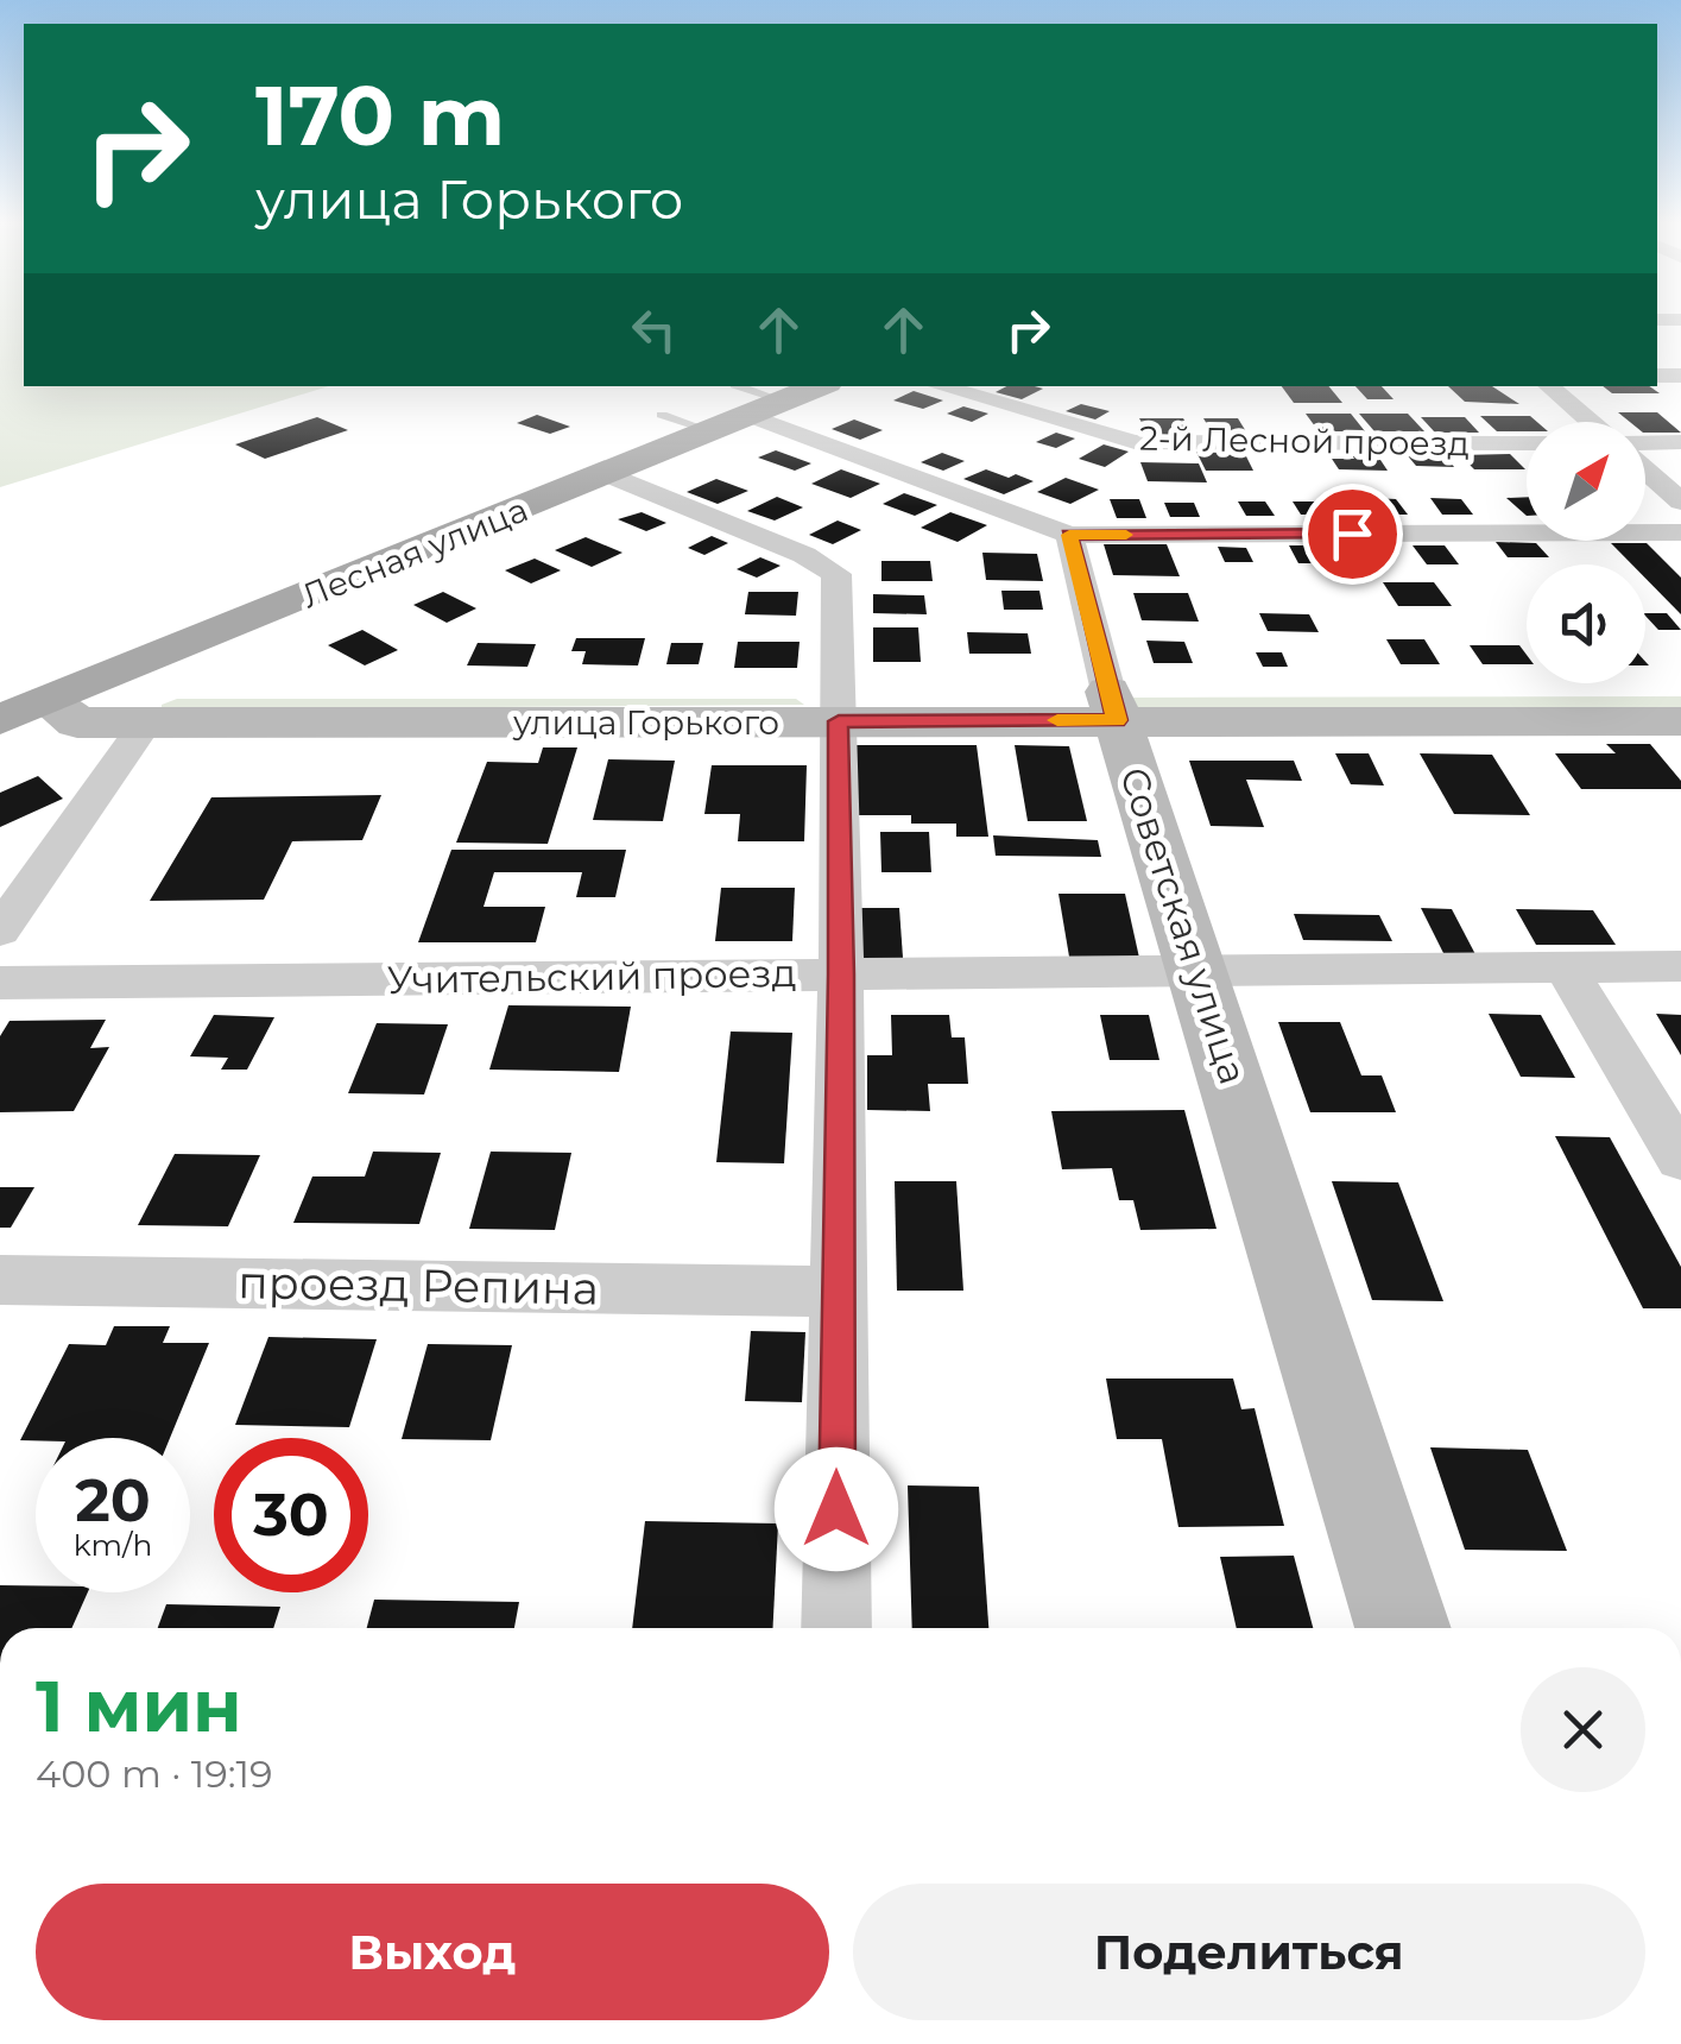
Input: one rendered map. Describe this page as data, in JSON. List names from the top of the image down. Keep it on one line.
{"streets":{"main road":["Лесная улица","улица Горького","Советская улица"],"street":["2-й Лесной проезд","Учительский проезд","проезд Репина"]},"crossings":[["Лесная улица","улица Горького"],["улица Горького","Советская улица"],["Советская улица","Учительский проезд"]],"north":"top right","page":{"turn":["170 m","улица Горького"],"speed":"20 km/h","limit":"30","heading":["1 мин","400 m · 19:19"],"buttons":["Выход","Поделиться"]}}
